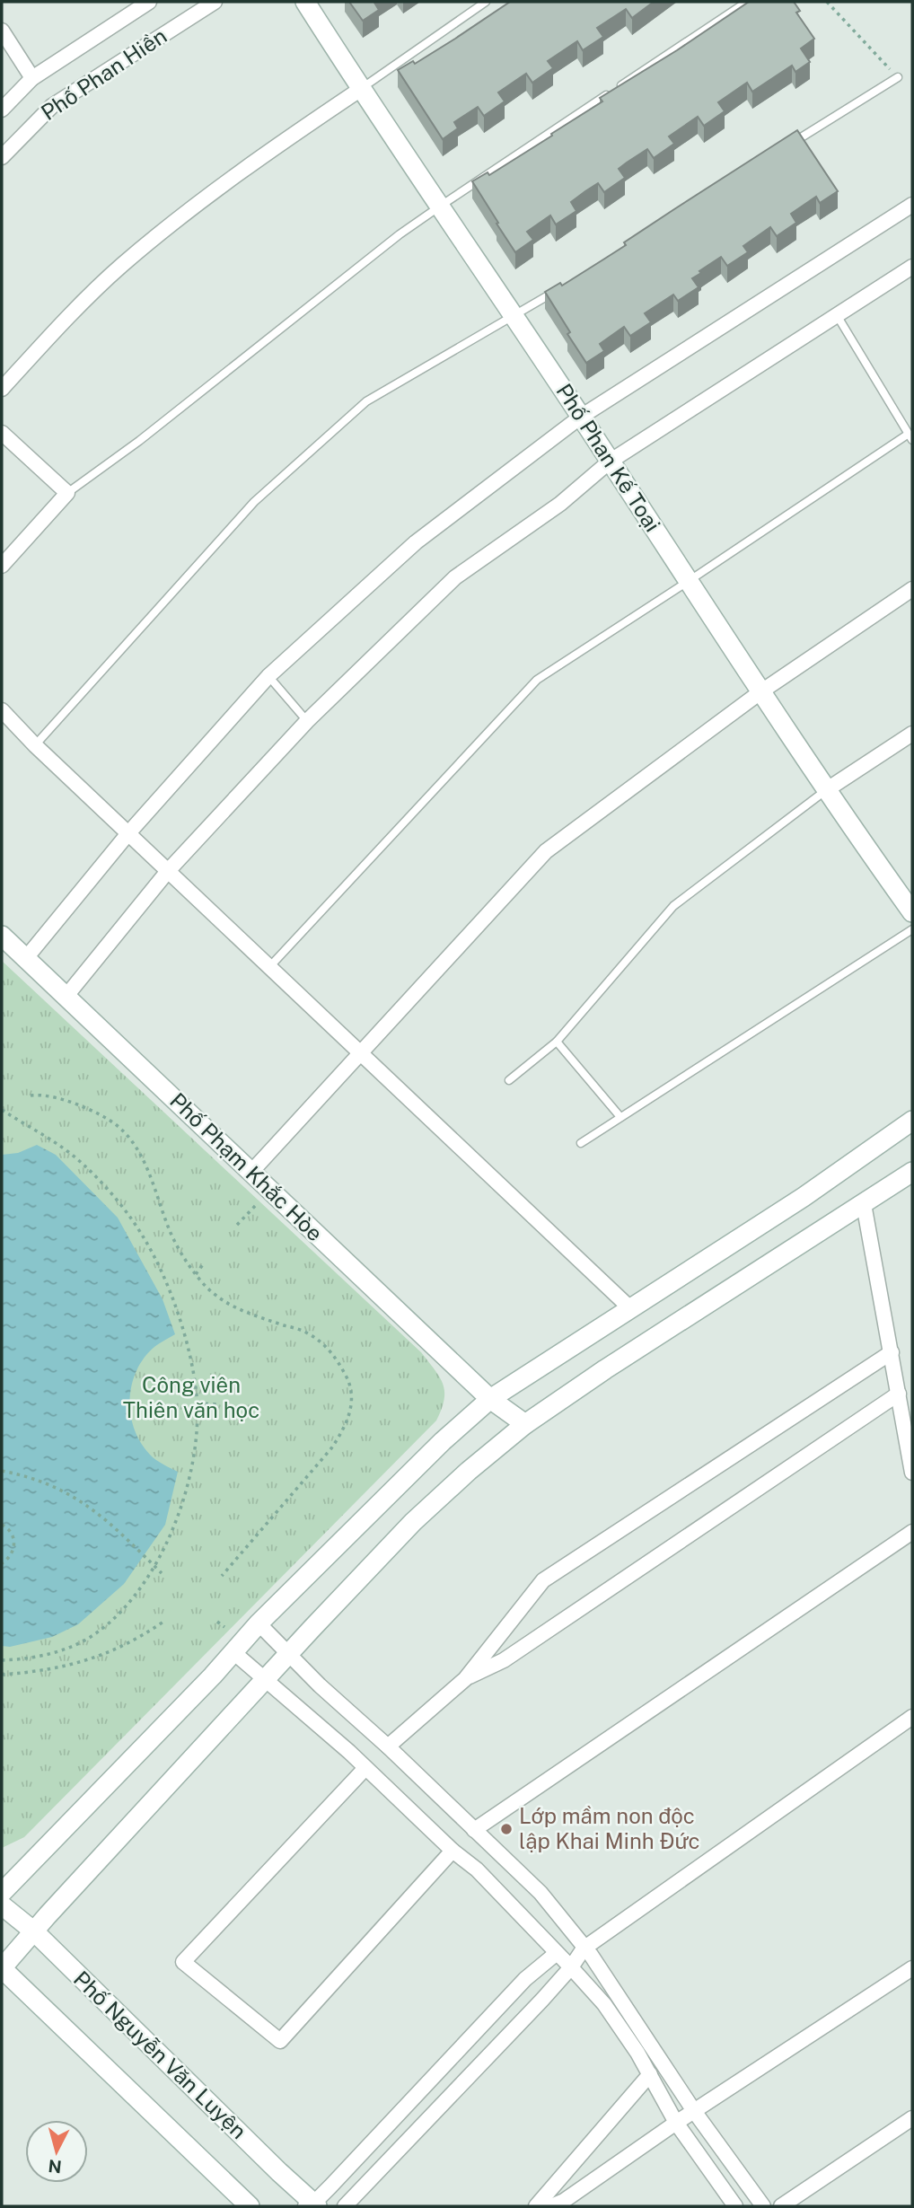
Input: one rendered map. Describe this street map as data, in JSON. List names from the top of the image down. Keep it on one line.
{"streets":{"main road":["Phố Phan Kế Toại","Phố Phạm Khắc Hòe","Phố Nguyễn Văn Luyện"],"street":["Phố Phan Hiền"]},"parks":["Công viên Thiên văn học"],"places":["Lớp mầm non độc lập Khai Minh Đức"],"north":"bottom"}
